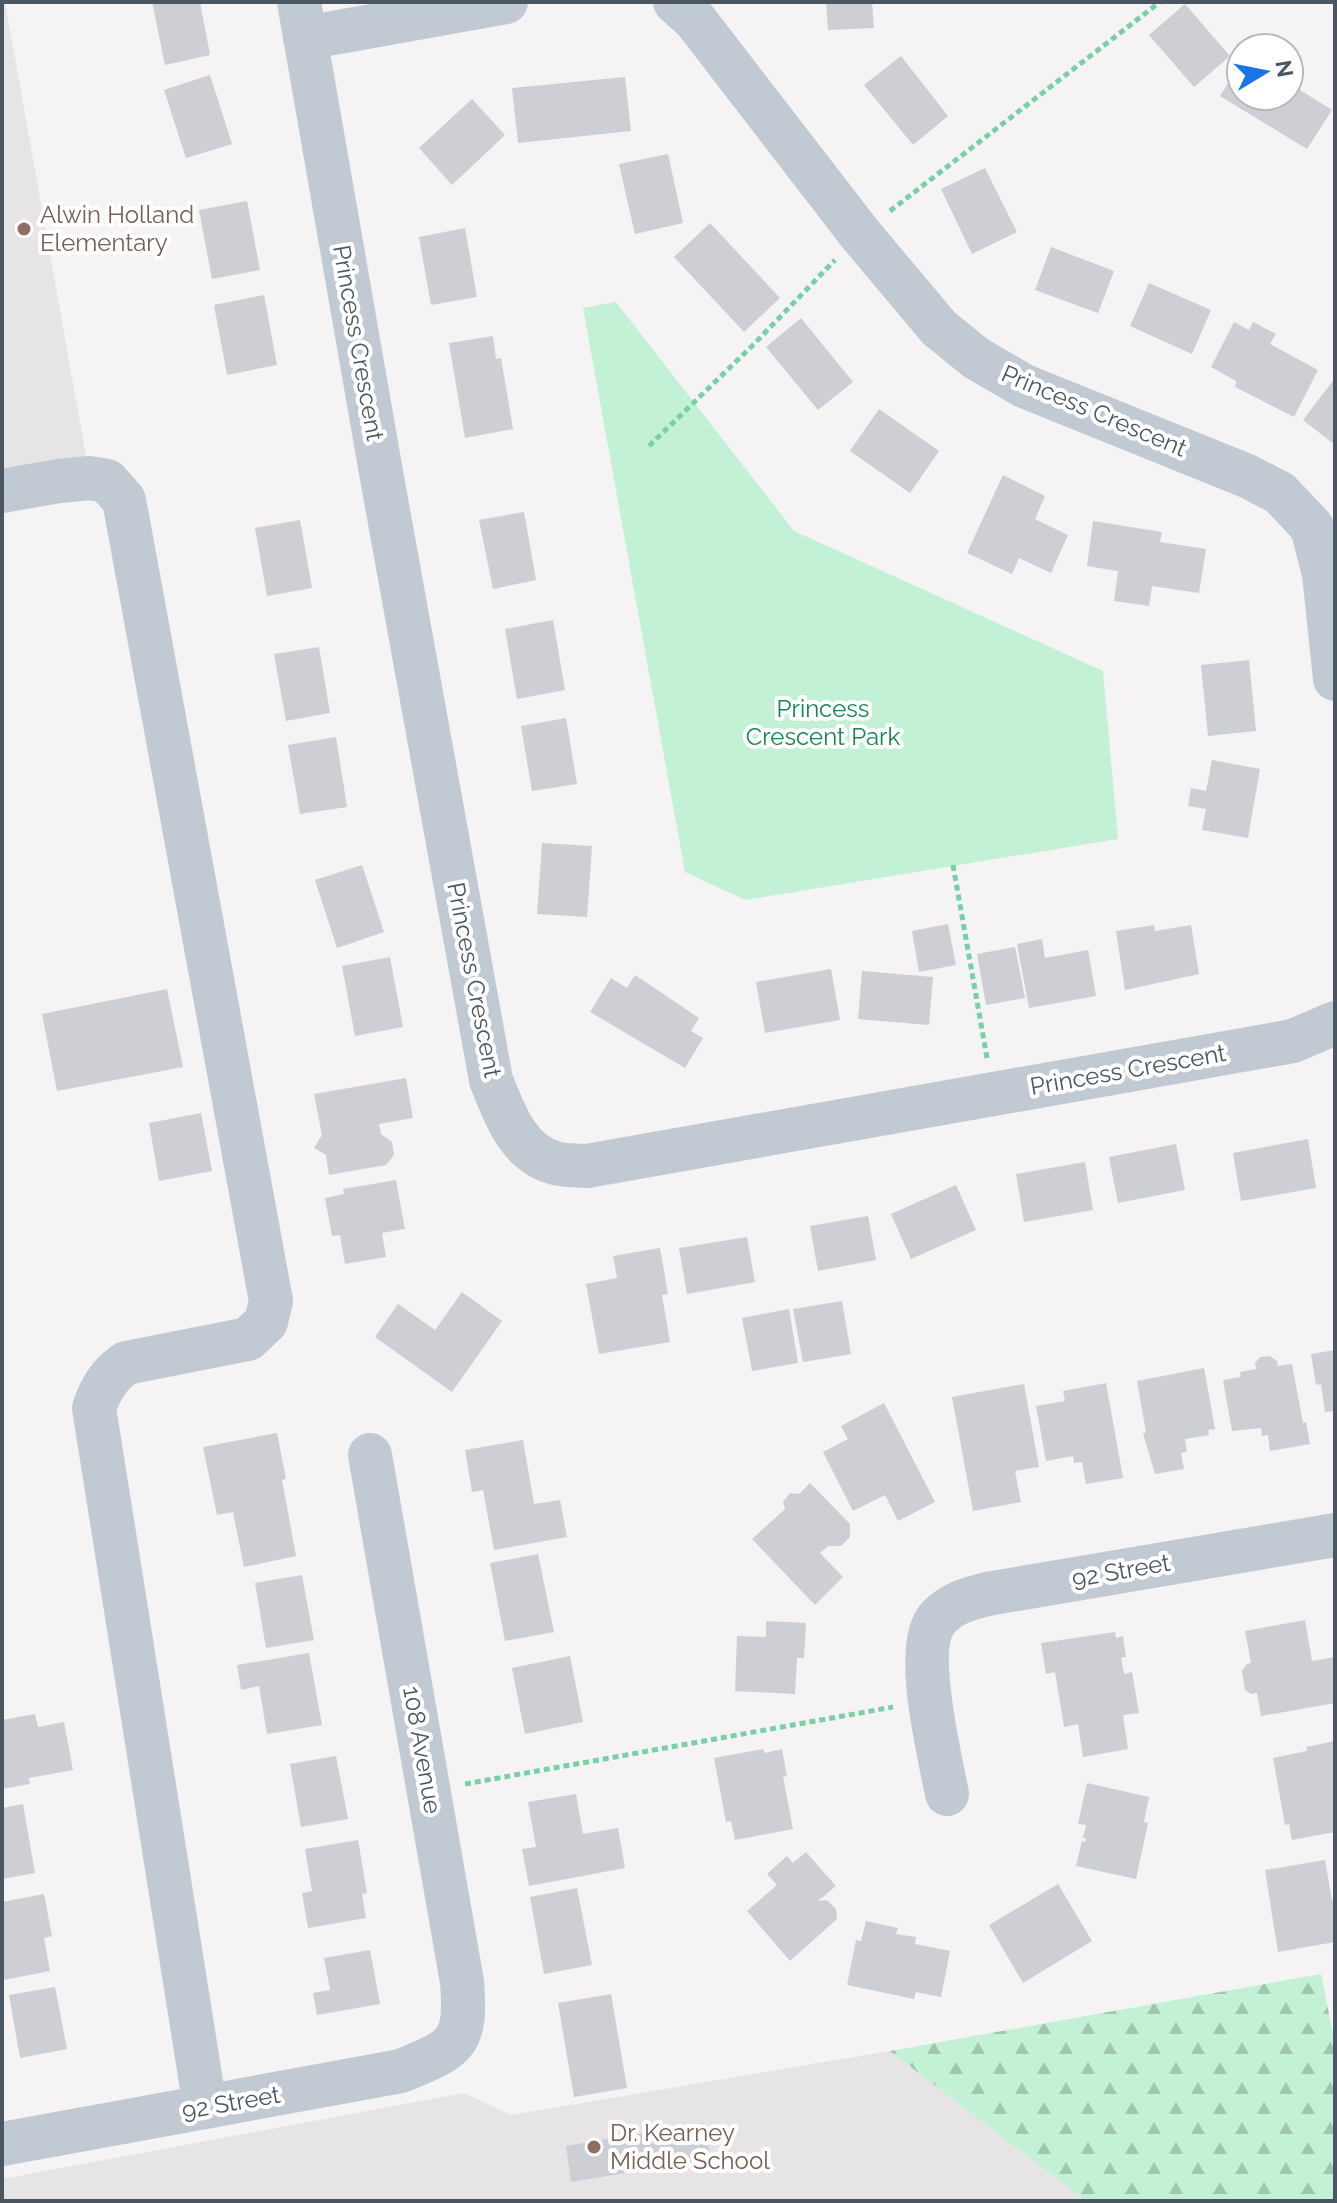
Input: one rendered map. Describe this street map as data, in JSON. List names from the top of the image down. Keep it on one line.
{"streets":{"street":["Princess Crescent","92 Street","108 Avenue"]},"crossings":[["92 Street","108 Avenue"]],"parks":["Princess Crescent Park"],"places":["Alwin Holland Elementary","Dr. Kearney Middle School"],"north":"right"}
